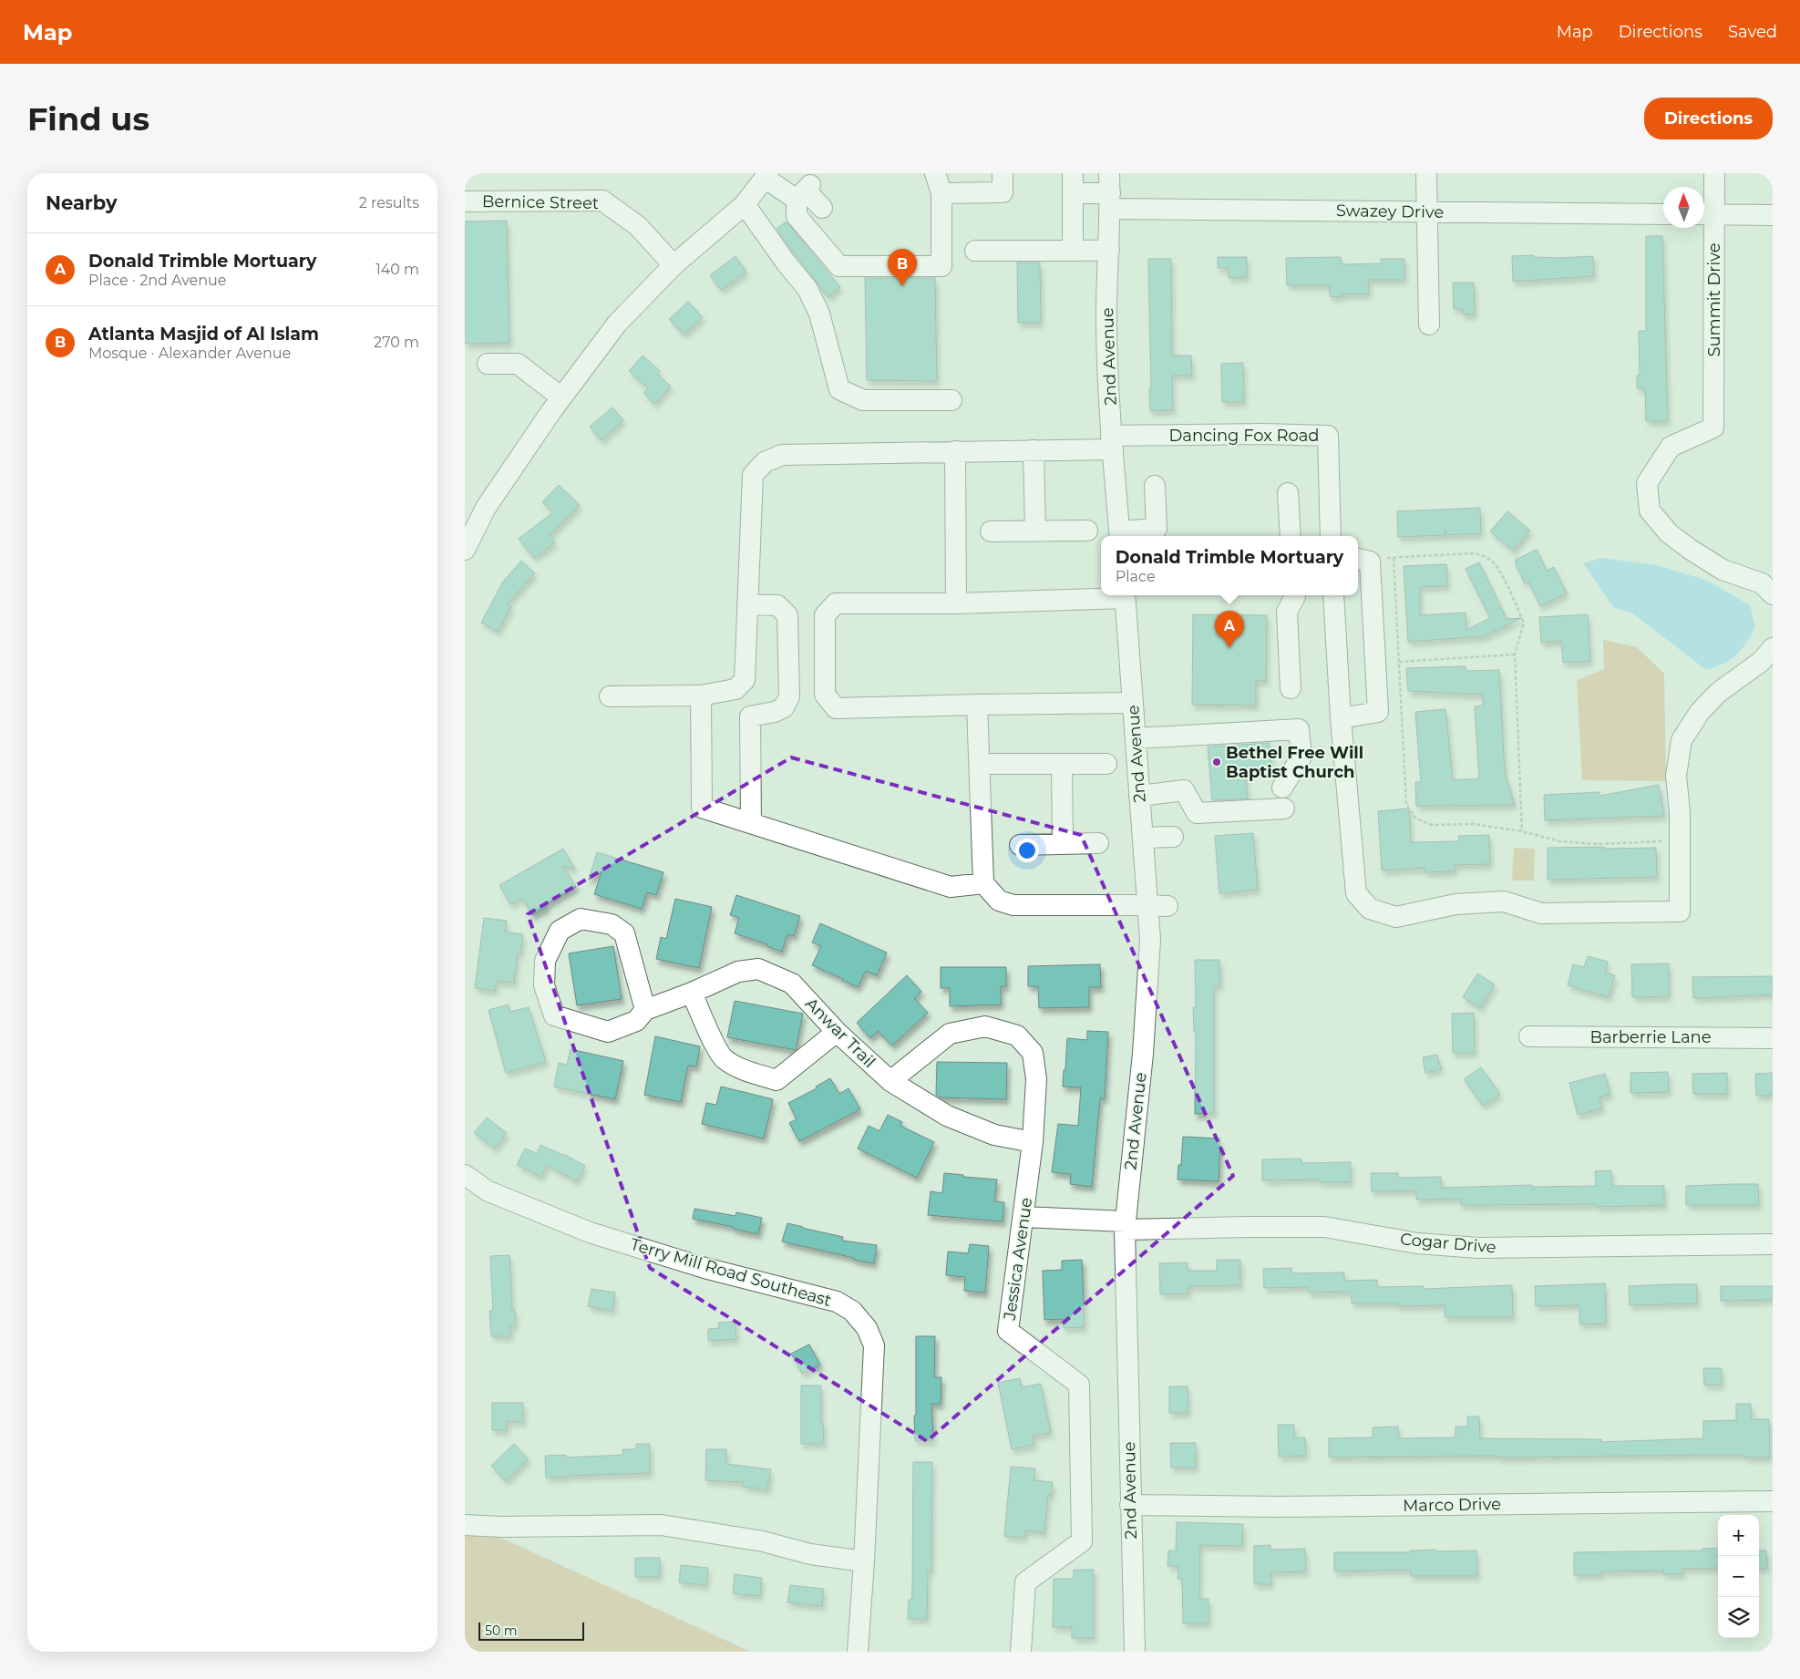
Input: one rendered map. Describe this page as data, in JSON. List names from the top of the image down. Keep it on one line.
{"streets":{"street":["Bernice Street","Swazey Drive","Summit Drive","2nd Avenue","Dancing Fox Road","Anwar Trail","Barberrie Lane","Cogar Drive","Jessica Avenue","Terry Mill Road Southeast","Marco Drive"]},"crossings":[["Swazey Drive","2nd Avenue"],["2nd Avenue","Dancing Fox Road"],["2nd Avenue","Cogar Drive"],["2nd Avenue","Marco Drive"],["Anwar Trail","Jessica Avenue"],["Cogar Drive","Jessica Avenue"]],"places":["Bethel Free Will Baptist Church"],"scale_bar":"50 m","north":"top","page":{"header":"Map","nav":["Map","Directions","Saved"],"buttons":"Directions","title":"Find us","heading":["Nearby","2 results"],"list":[{"mark":"A","name":"Donald Trimble Mortuary","note":"Place · 2nd Avenue","value":"140 m"},{"mark":"B","name":"Atlanta Masjid of Al Islam","note":"Mosque · Alexander Avenue","value":"270 m"}],"pins":["B","A"],"popup":["Donald Trimble Mortuary","Place"],"map_buttons":["+","−"],"scale":"50 m"}}
